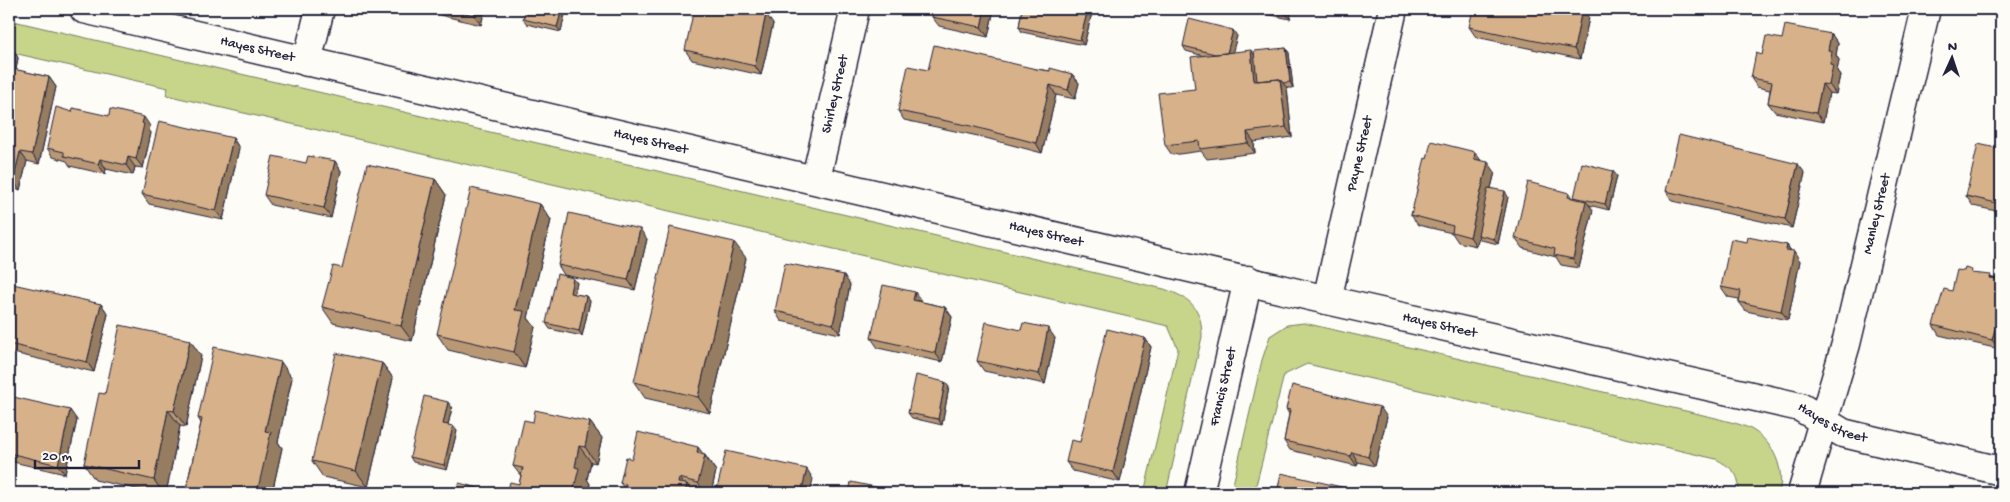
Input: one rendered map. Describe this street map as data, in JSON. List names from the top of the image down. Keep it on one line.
{"streets":{"street":["Hayes Street","Shirley Street","Payne Street","Manley Street","Francis Street"]},"crossings":[["Hayes Street","Shirley Street"],["Hayes Street","Payne Street"],["Hayes Street","Manley Street"],["Hayes Street","Francis Street"]],"scale_bar":"20 m","north":"top"}
